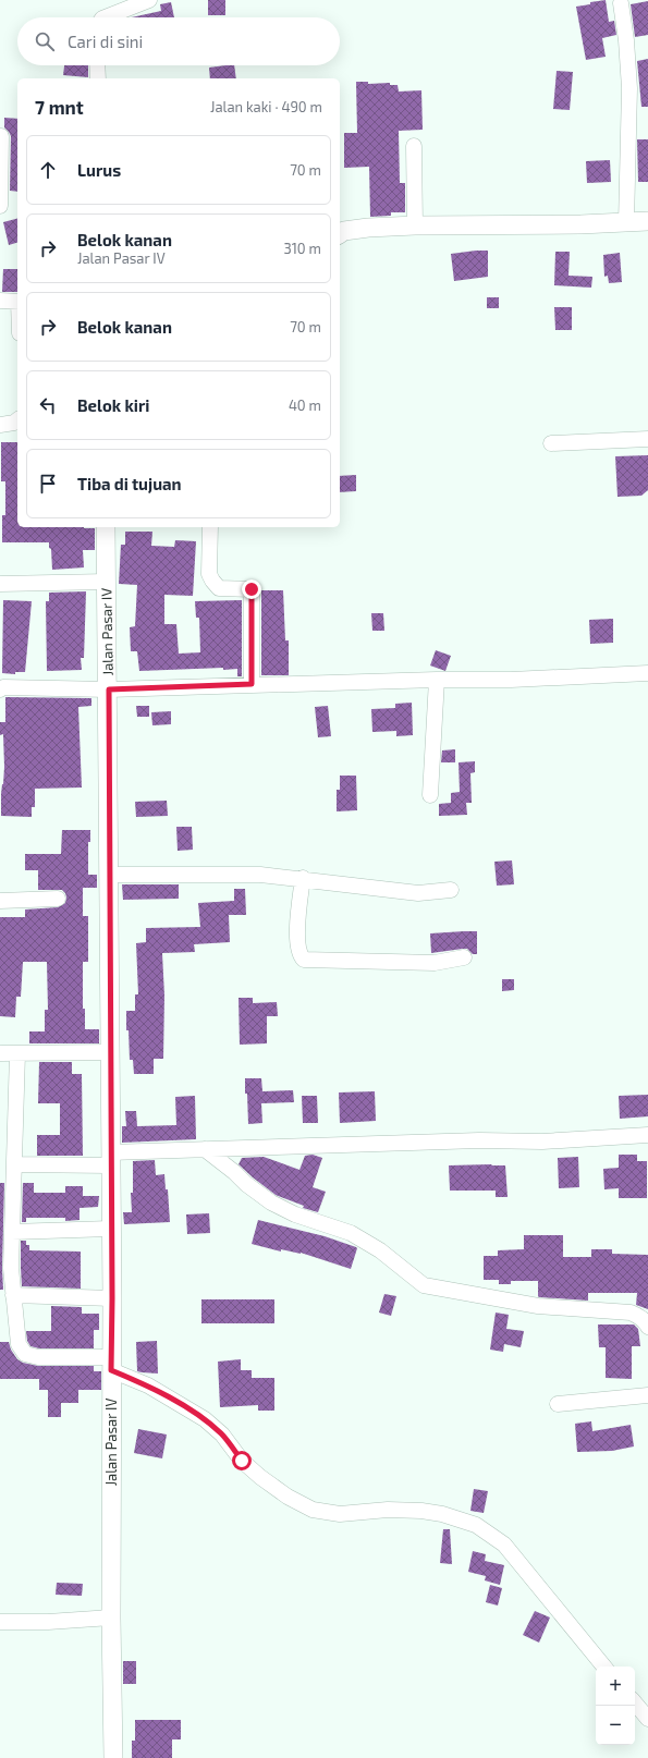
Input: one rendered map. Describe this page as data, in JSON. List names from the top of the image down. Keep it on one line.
{"streets":{"street":["Jalan Pasar IV"]},"page":{"search":"Cari di sini","heading":["7 mnt","Jalan kaki · 490 m"],"list":[["Lurus","70 m"],["Belok kanan","Jalan Pasar IV","310 m"],["Belok kanan","70 m"],["Belok kiri","40 m"],"Tiba di tujuan"],"map_buttons":["+","−"]}}
